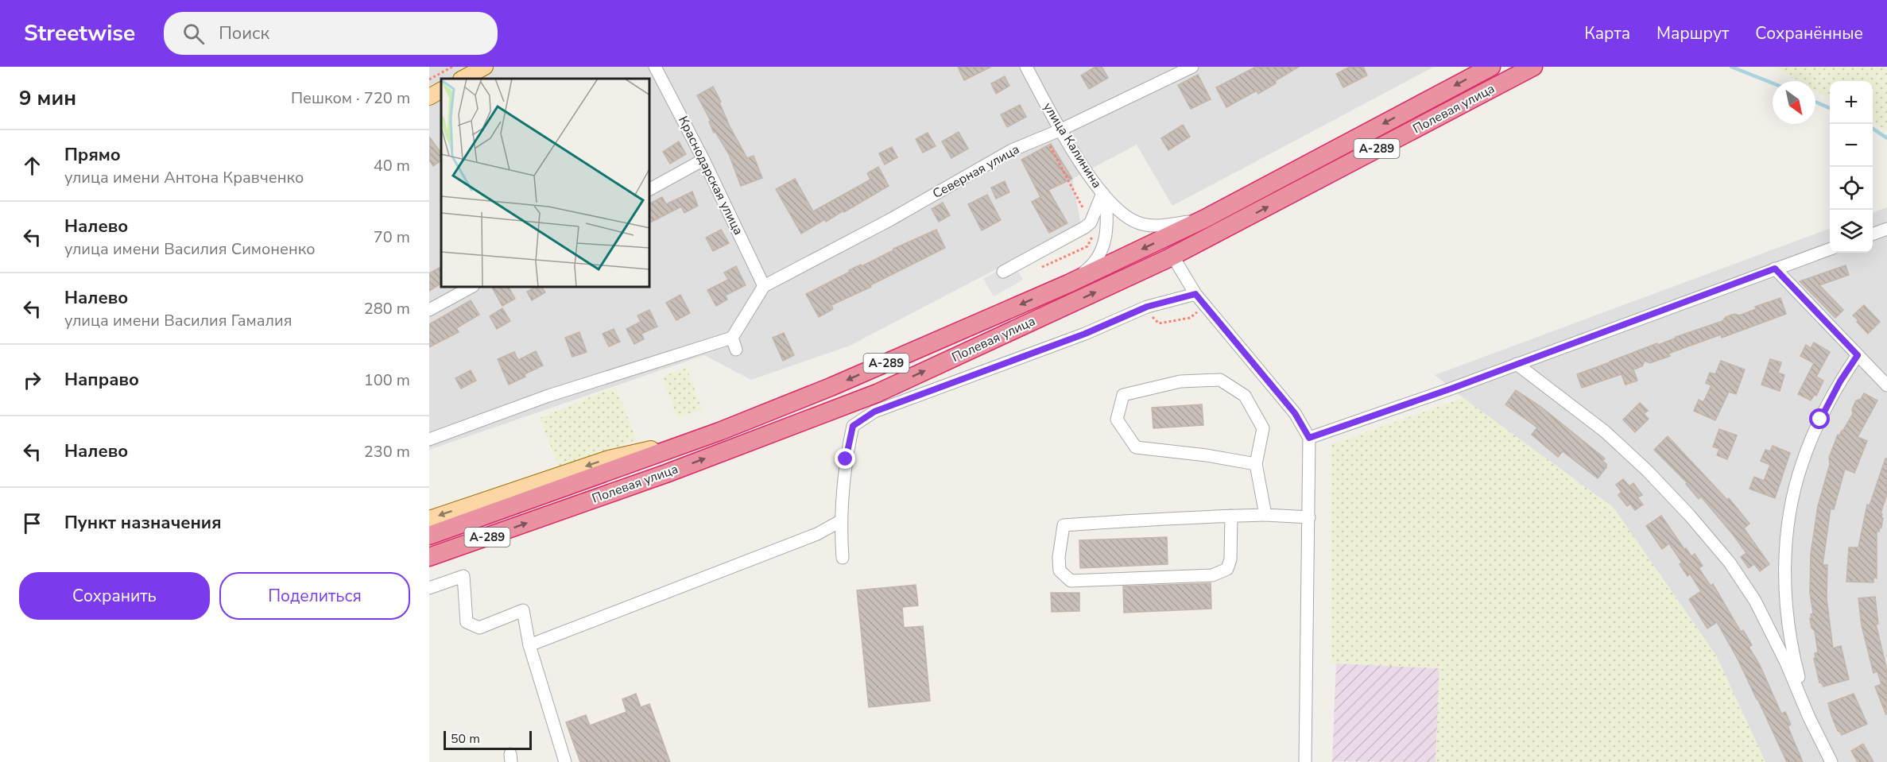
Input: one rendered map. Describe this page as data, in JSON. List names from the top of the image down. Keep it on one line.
{"streets":{"highway":["Полевая улица","А-289"],"street":["улица Калинина","Северная улица","Краснодарская улица"]},"crossings":[["Полевая улица","А-289"],["улица Калинина","А-289"],["улица Калинина","Северная улица"],["Северная улица","Краснодарская улица"]],"scale_bar":"50 m","north":"bottom right","page":{"header":"Streetwise","search":"Поиск","nav":["Карта","Маршрут","Сохранённые"],"heading":["9 мин","Пешком · 720 m"],"map_buttons":["+","−"],"list":[["Прямо","улица имени Антона Кравченко","40 m"],["Налево","улица имени Василия Симоненко","70 m"],["Налево","улица имени Василия Гамалия","280 m"],["Направо","100 m"],["Налево","230 m"],"Пункт назначения"],"buttons":["Сохранить","Поделиться"],"scale":"50 m"}}
